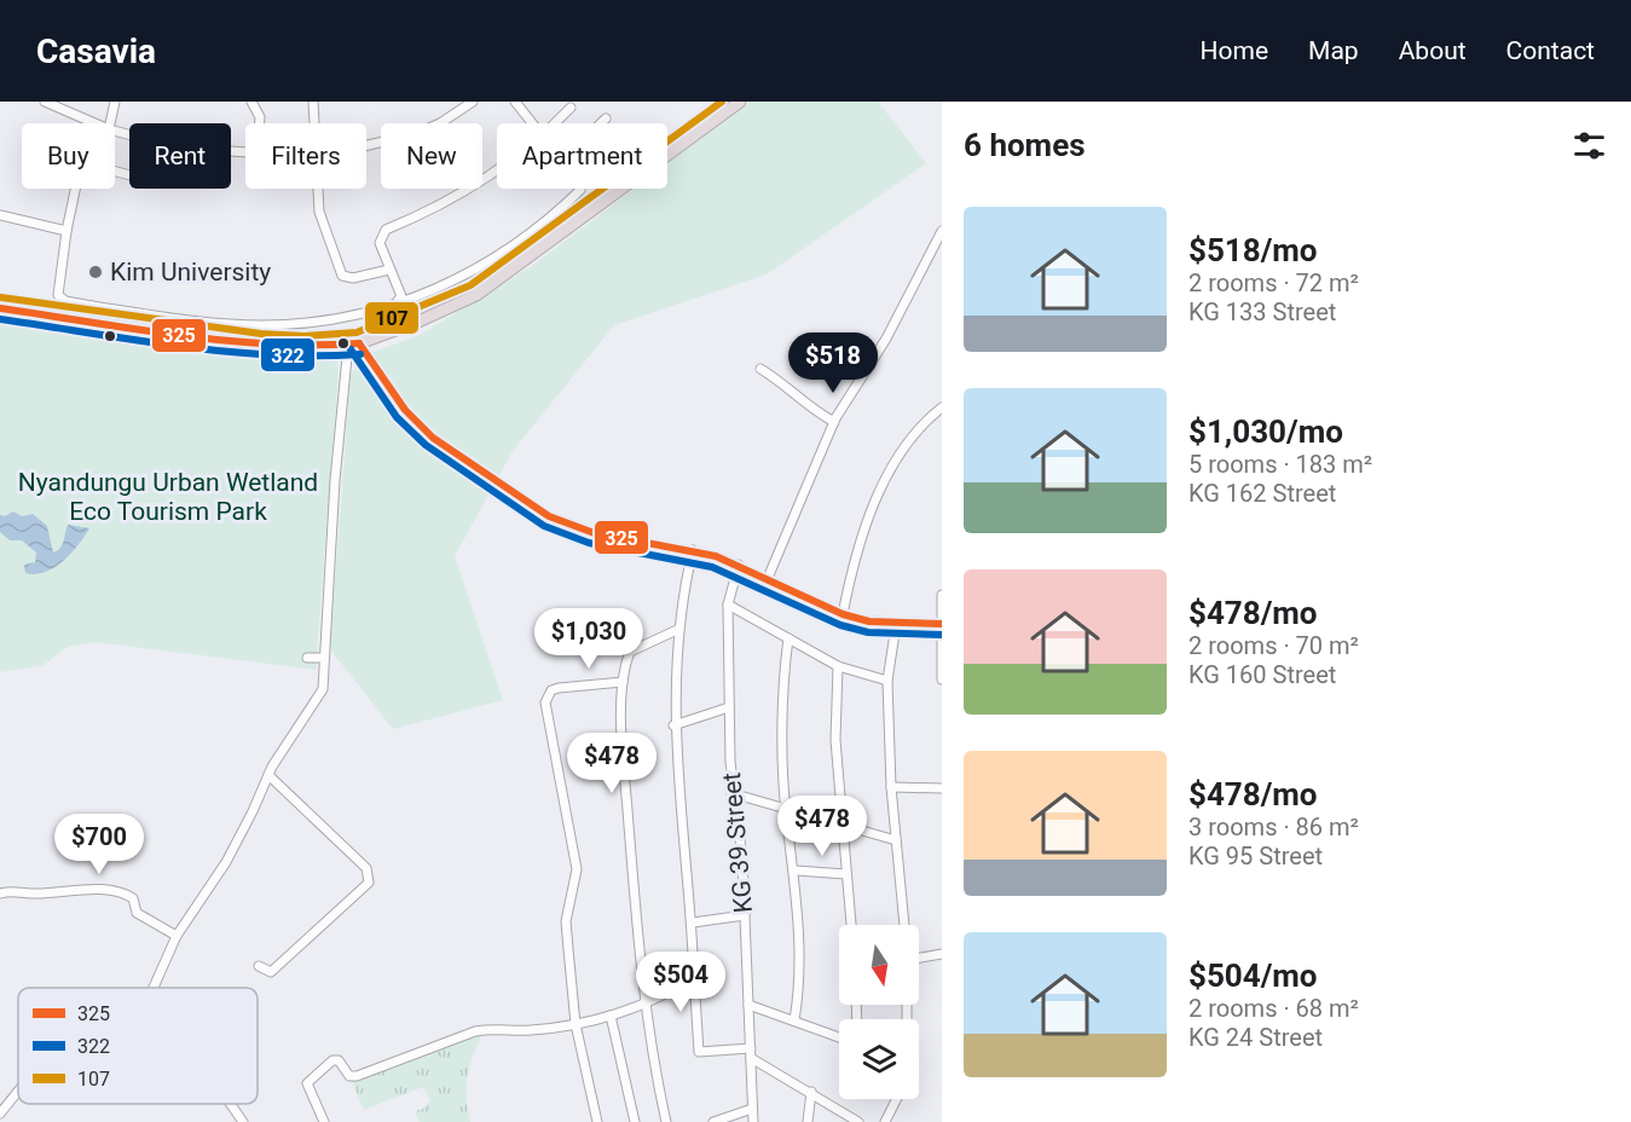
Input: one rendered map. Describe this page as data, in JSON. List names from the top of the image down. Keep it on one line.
{"streets":{"street":["KG 39 Street"]},"parks":["Nyandungu Urban Wetland Eco Tourism Park"],"places":["Kim University"],"lines":["transit line 107","transit line 325","transit line 322"],"legend":["325","322","107"],"north":"bottom","page":{"header":"Casavia","nav":["Home","Map","About","Contact"],"heading":"6 homes","chip":["Buy","Rent","Filters","New","Apartment"],"list":[{"name":"$518/mo","note":"2 rooms · 72 m² · KG 133 Street"},{"name":"$1,030/mo","note":"5 rooms · 183 m² · KG 162 Street"},{"name":"$478/mo","note":"2 rooms · 70 m² · KG 160 Street"},{"name":"$478/mo","note":"3 rooms · 86 m² · KG 95 Street"},{"name":"$504/mo","note":"2 rooms · 68 m² · KG 24 Street"}],"price":["$518","$1,030","$478","$478","$700","$504"]}}
